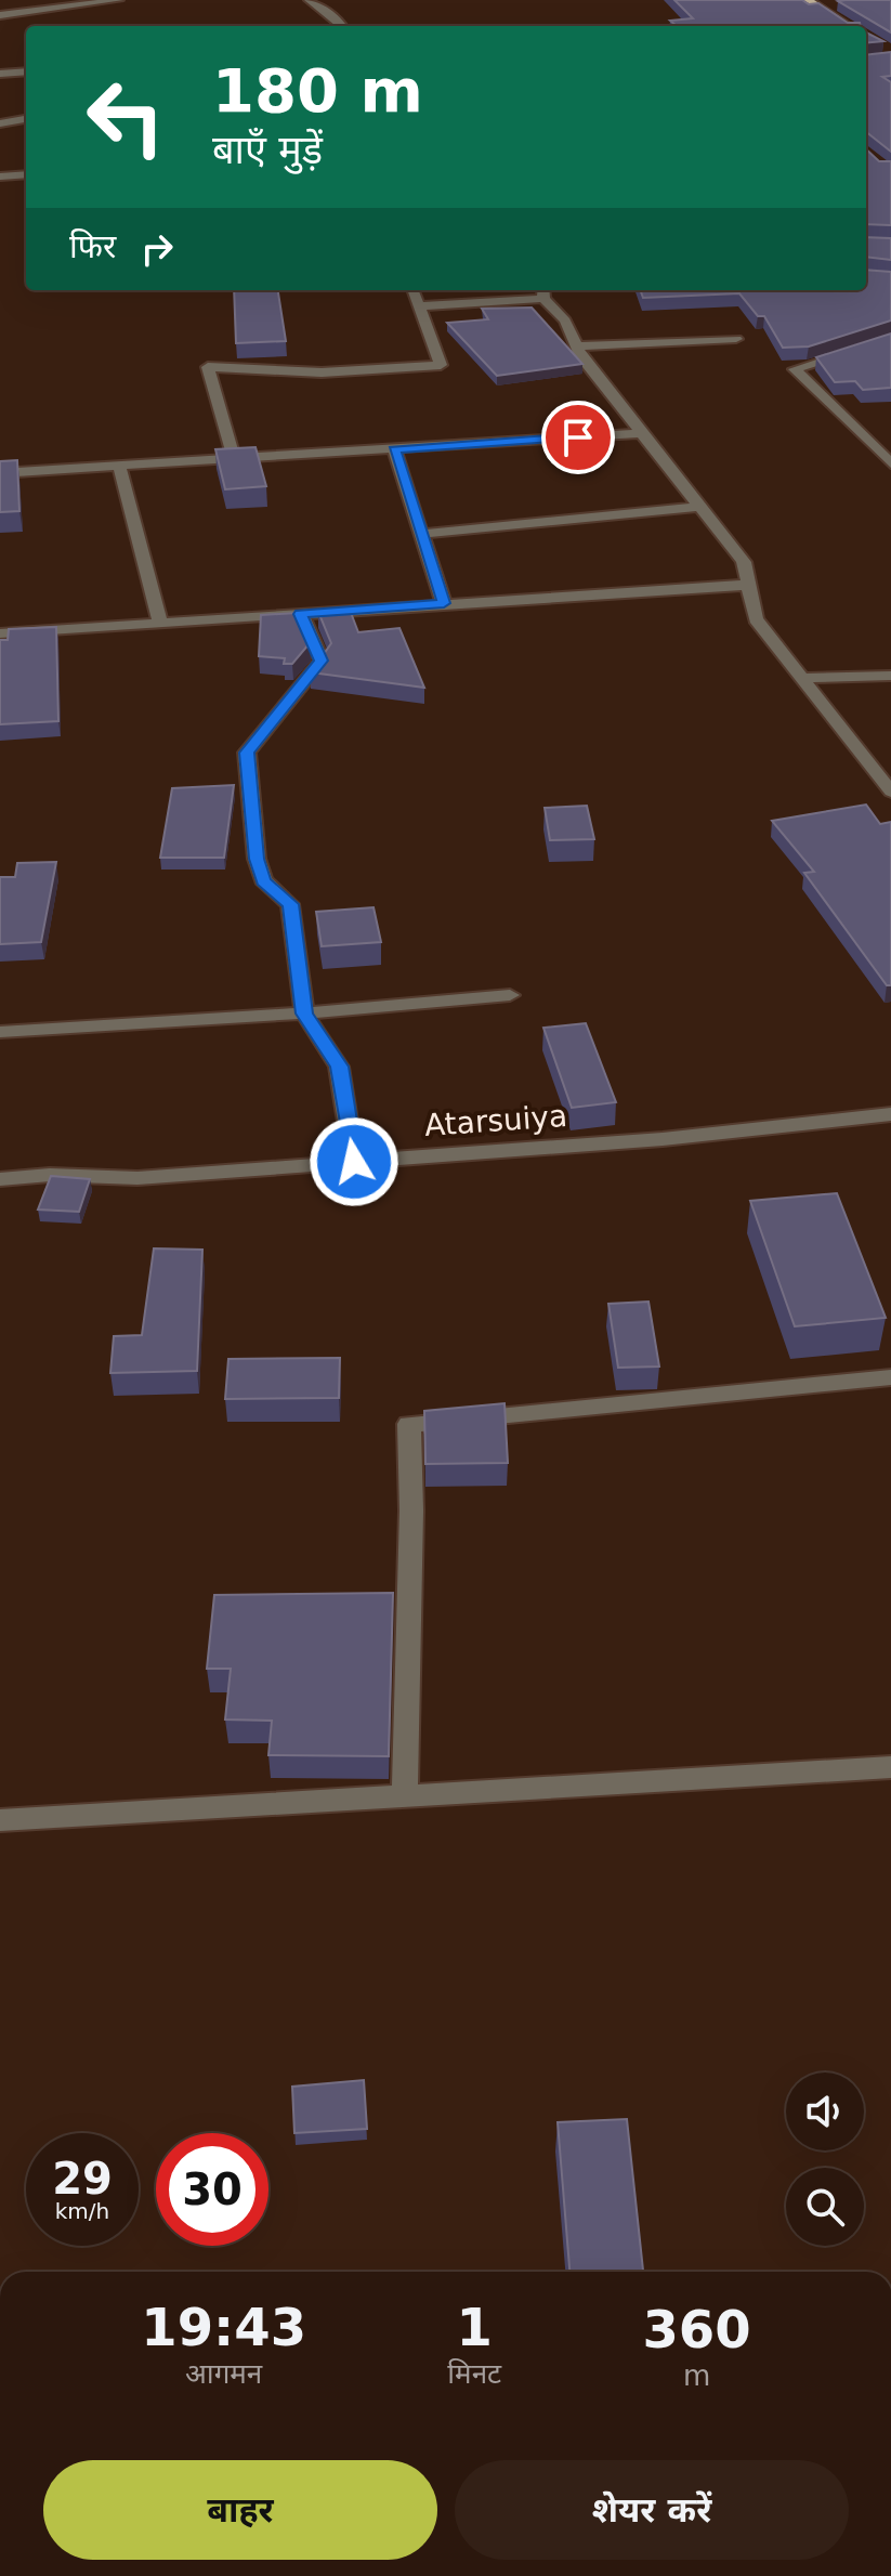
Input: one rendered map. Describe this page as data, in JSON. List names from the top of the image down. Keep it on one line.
{"streets":{"street":["Atarsuiya"]},"page":{"turn":["180 m","बाएँ मुड़ें"],"then":"फिर","speed":"29 km/h","limit":"30","eta":["19:43","आगमन","1","मिनट","360","m"],"buttons":["बाहर","शेयर करें"]}}
